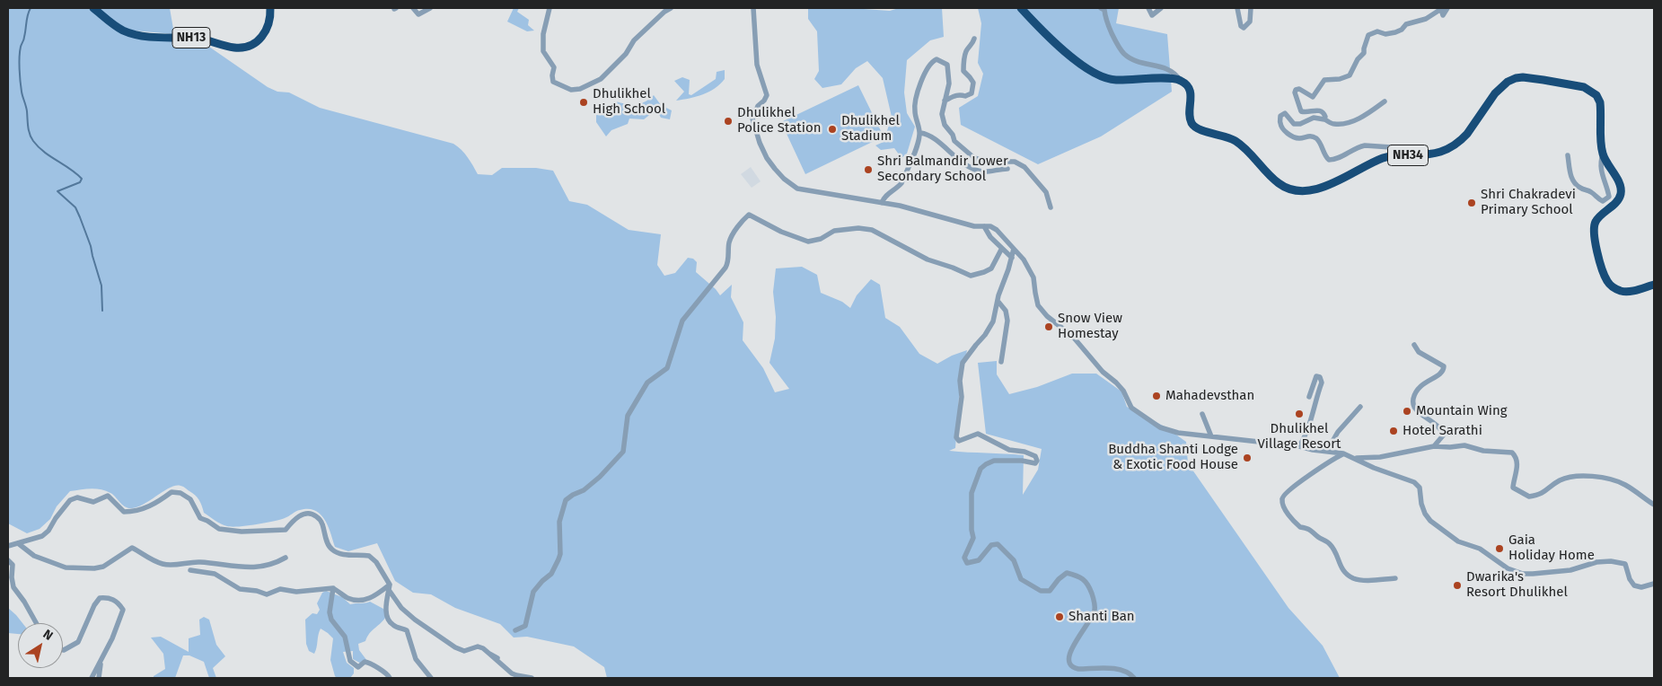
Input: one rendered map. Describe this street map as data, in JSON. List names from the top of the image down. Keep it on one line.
{"streets":{"highway":["NH13","NH34"]},"places":["Dhulikhel High School","Dhulikhel Police Station","Dhulikhel Stadium","Shri Balmandir Lower Secondary School","Shri Chakradevi Primary School","Snow View Homestay","Mahadevsthan","Mountain Wing","Dhulikhel Village Resort","Hotel Sarathi","Buddha Shanti Lodge & Exotic Food House","Gaia Holiday Home","Dwarika's Resort Dhulikhel","Shanti Ban"],"north":"top right"}
